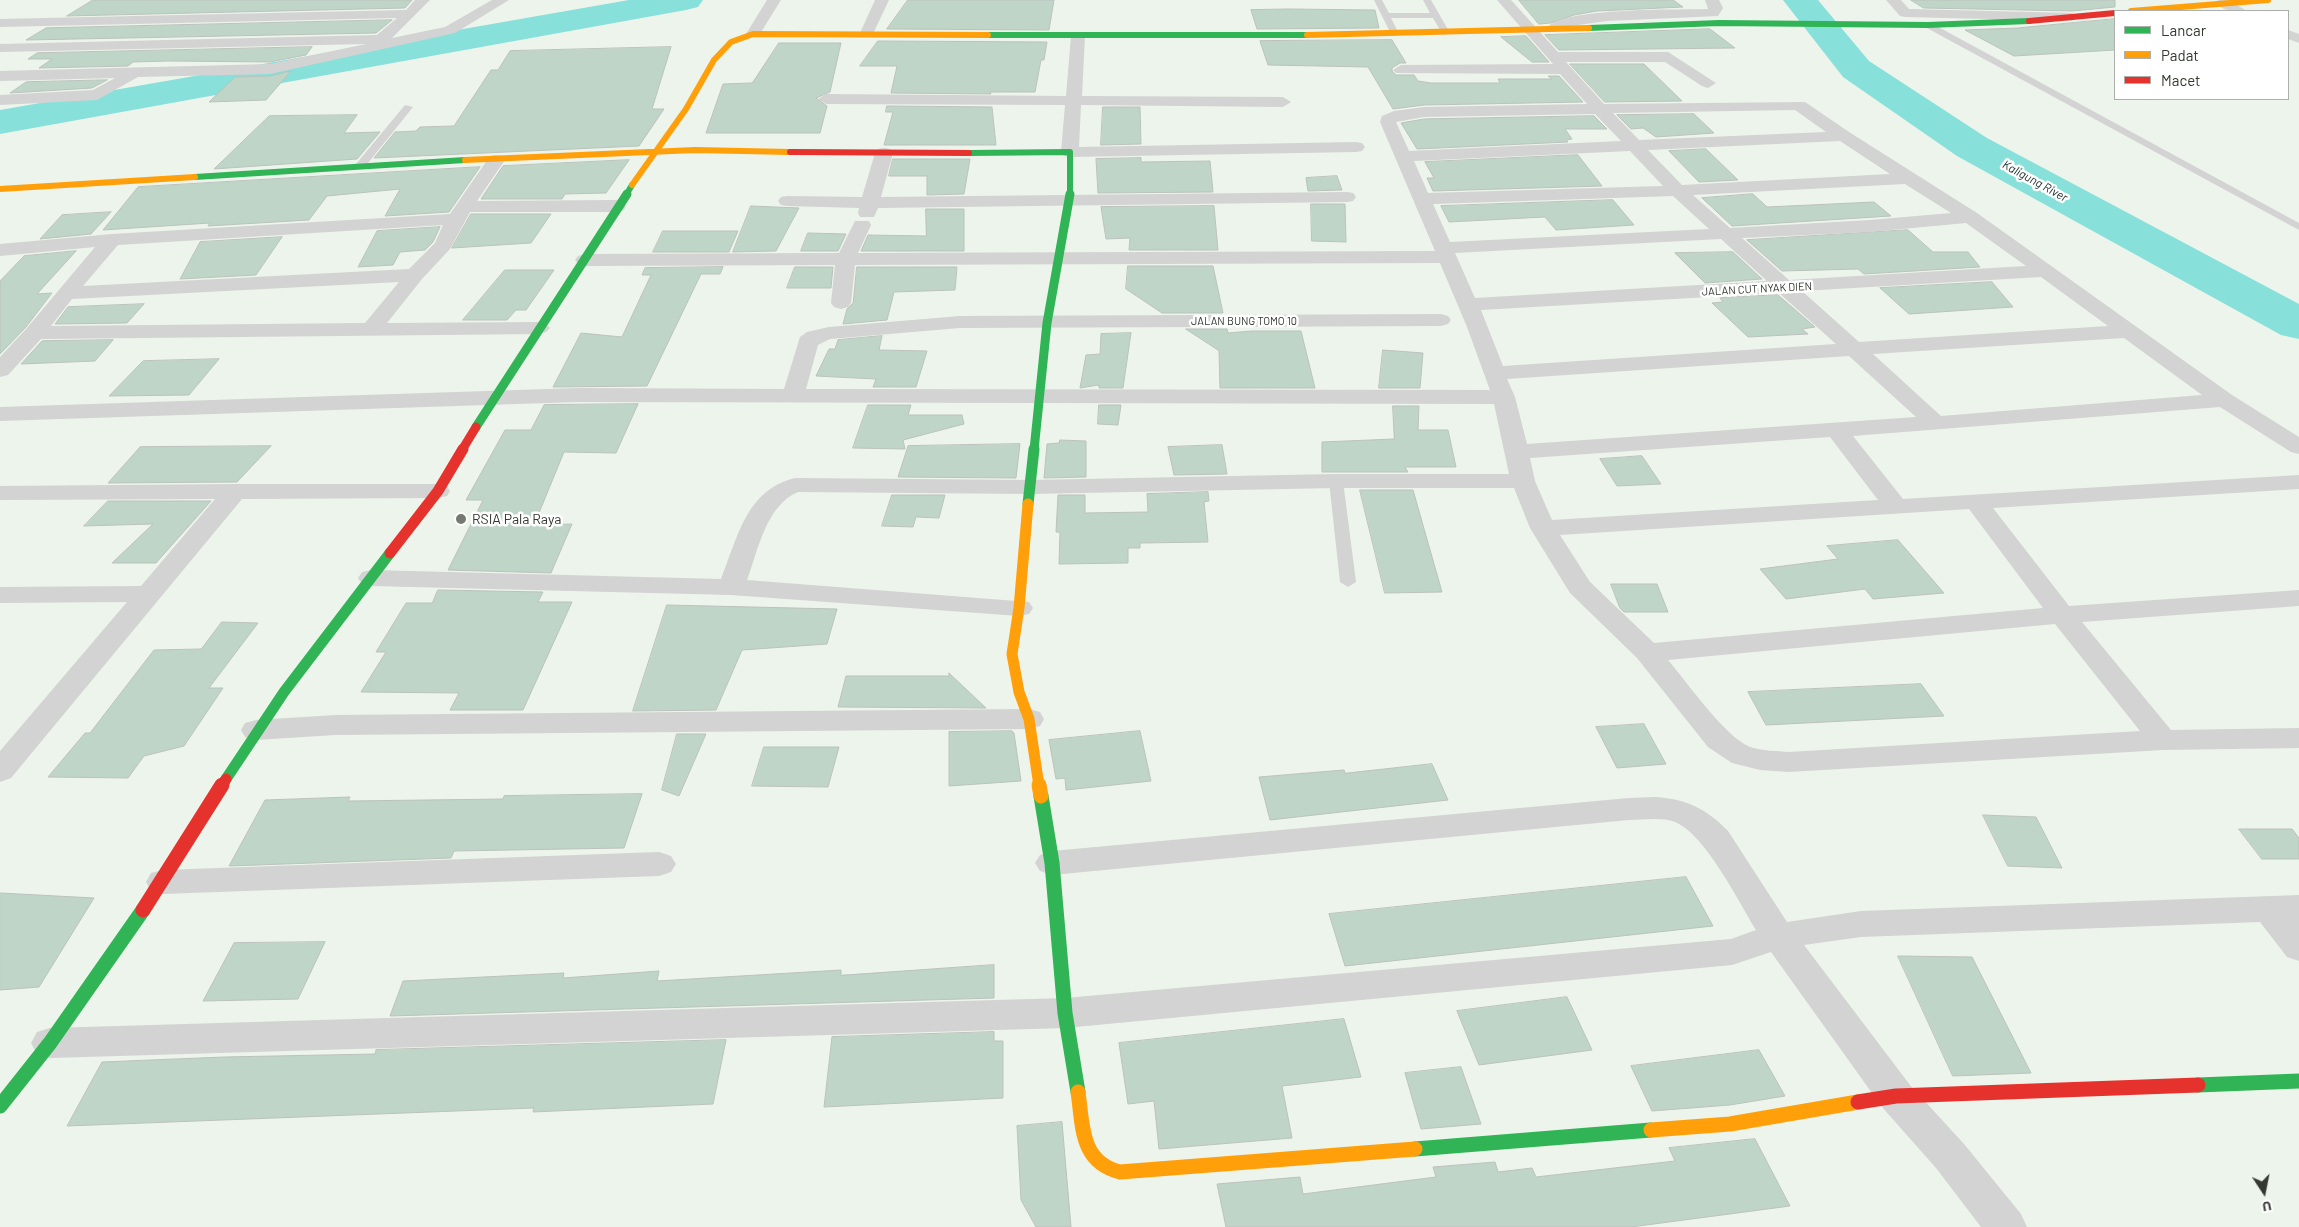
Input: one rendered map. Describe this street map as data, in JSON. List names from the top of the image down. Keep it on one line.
{"streets":{"street":["JALAN CUT NYAK DIEN","JALAN BUNG TOMO 10"]},"water":["Kaligung River"],"places":["RSIA Pala Raya"],"legend":["Lancar","Padat","Macet"],"north":"bottom"}
